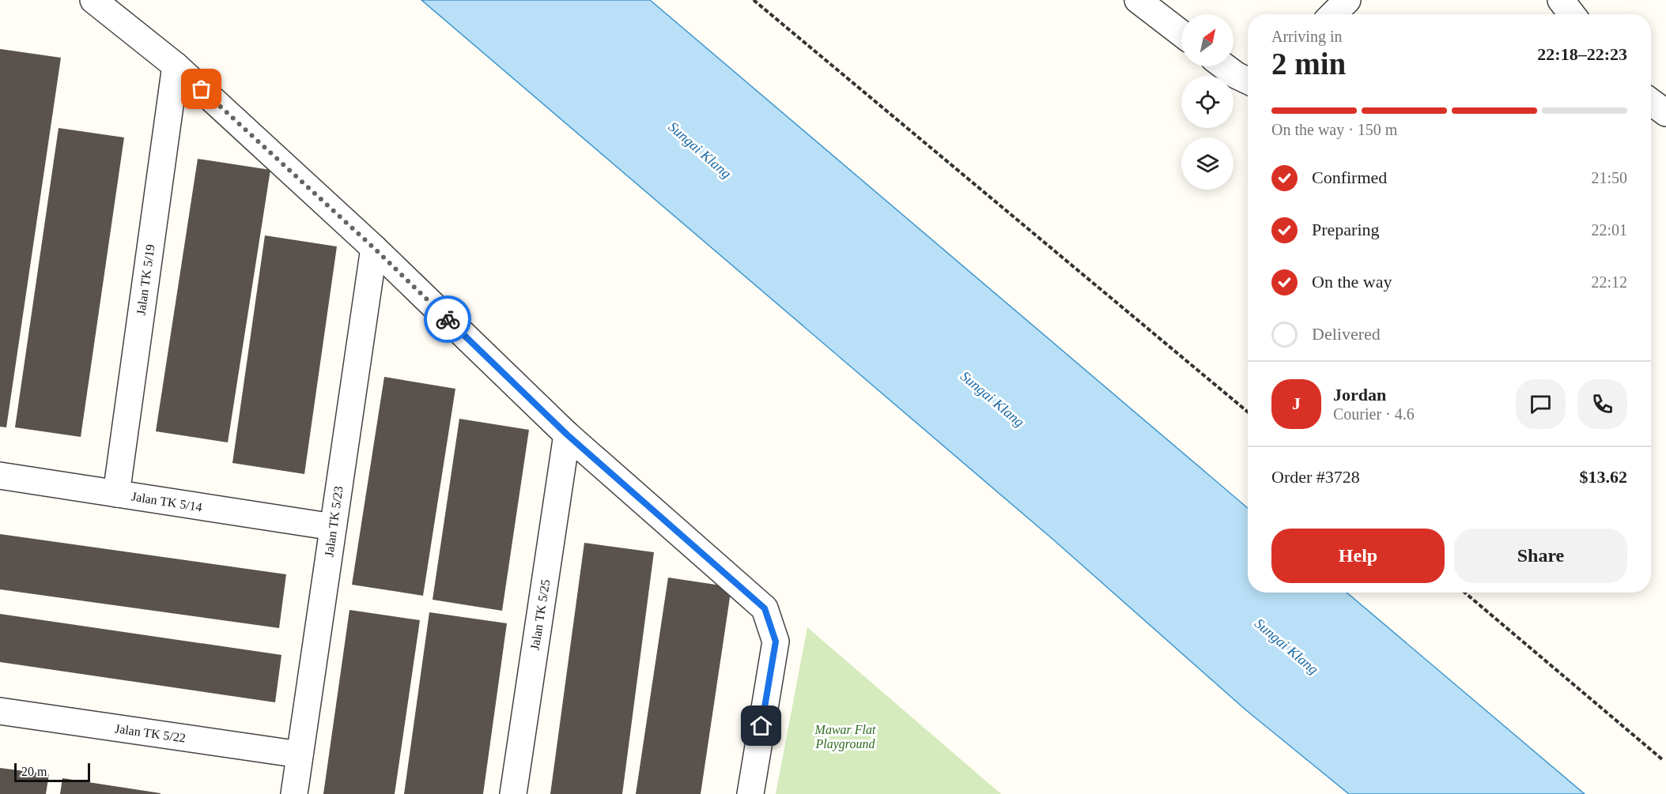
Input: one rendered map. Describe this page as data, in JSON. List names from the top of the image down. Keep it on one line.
{"streets":{"street":["Jalan TK 5/19","Jalan TK 5/14","Jalan TK 5/23","Jalan TK 5/25","Jalan TK 5/22"]},"crossings":[["Jalan TK 5/19","Jalan TK 5/14"],["Jalan TK 5/14","Jalan TK 5/23"],["Jalan TK 5/23","Jalan TK 5/22"]],"water":["Sungai Klang"],"parks":["Mawar Flat Playground"],"scale_bar":"20 m","north":"top right","page":{"heading":["2 min","Arriving in","22:18–22:23"],"panel":["Jordan","Courier · 4.6","Order #3728","$13.62"],"bar":"On the way · 150 m","list":[["Confirmed","21:50"],["Preparing","22:01"],["On the way","22:12"],"Delivered"],"round":"J","buttons":["Help","Share"],"scale":"20 m"}}
